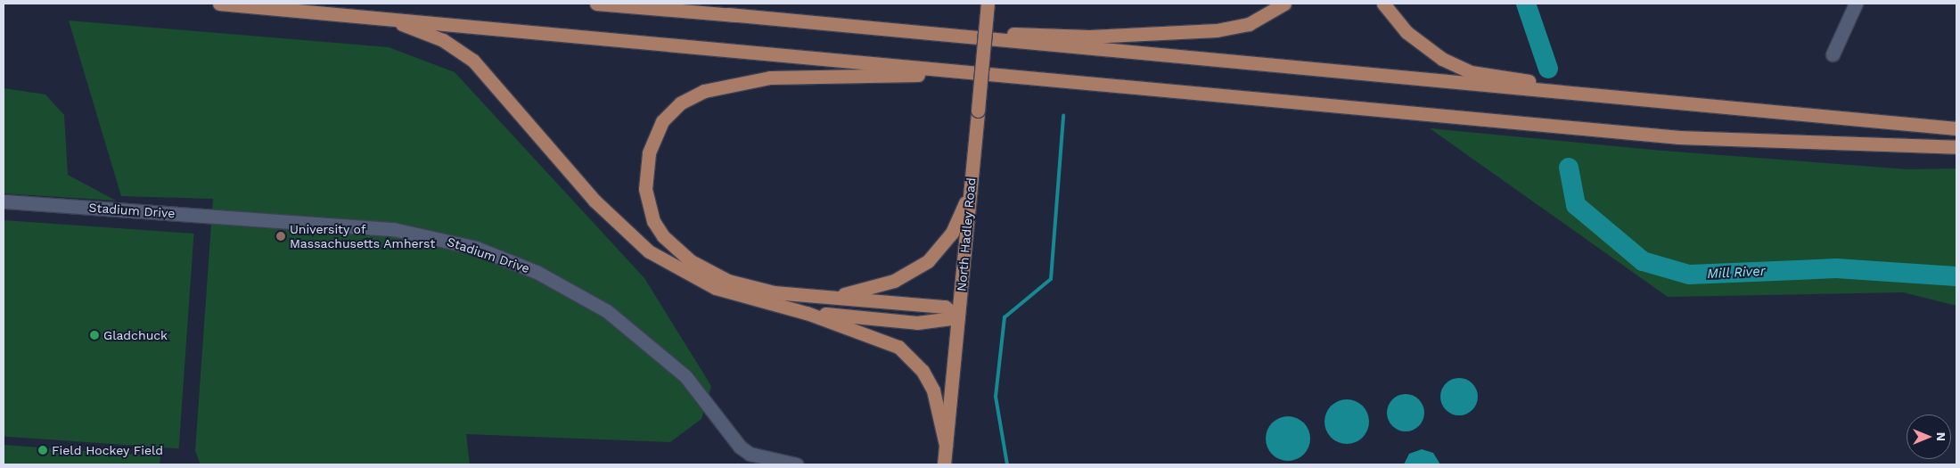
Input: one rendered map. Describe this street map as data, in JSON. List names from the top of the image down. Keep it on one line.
{"streets":{"main road":["North Hadley Road"],"street":["Stadium Drive"]},"water":["Mill River"],"places":["University of Massachusetts Amherst","Gladchuck","Field Hockey Field"],"north":"right"}
